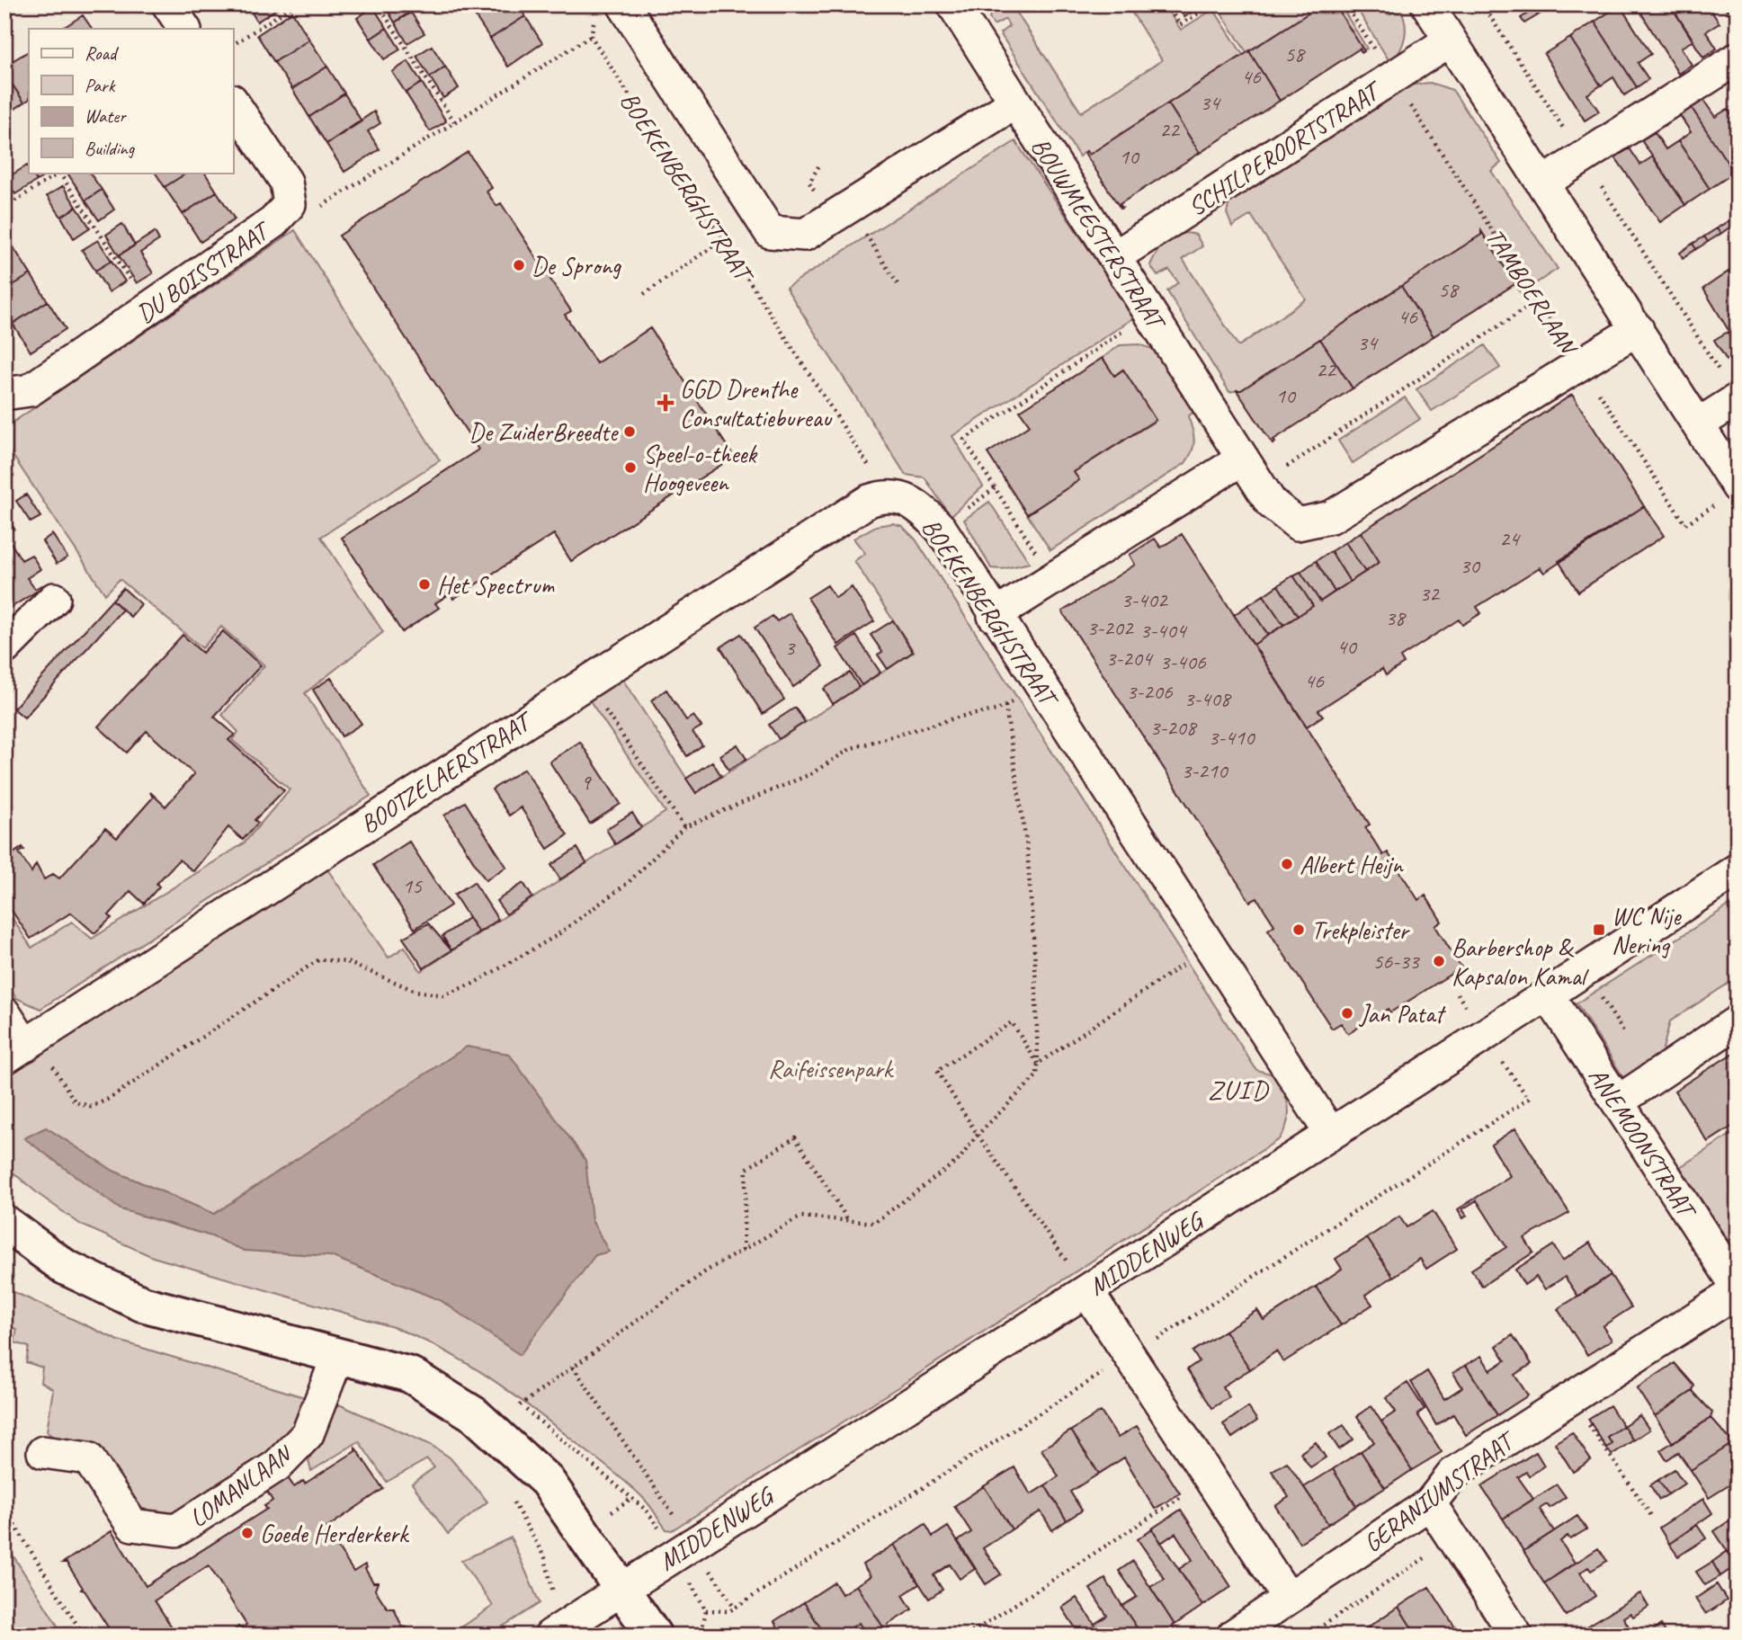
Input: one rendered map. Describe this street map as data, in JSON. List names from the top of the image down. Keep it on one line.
{"streets":{"street":["SCHILPEROORTSTRAAT","BOEKENBERGHSTRAAT","BOUWMEESTERSTRAAT","DU BOISSTRAAT","BOOTZELAERSTRAAT","ANEMOONSTRAAT","MIDDENWEG","LOMANLAAN","GERANIUMSTRAAT"],"path":["TAMBOERLAAN"]},"crossings":[["SCHILPEROORTSTRAAT","BOUWMEESTERSTRAAT"],["SCHILPEROORTSTRAAT","TAMBOERLAAN"],["BOEKENBERGHSTRAAT","BOUWMEESTERSTRAAT"],["BOEKENBERGHSTRAAT","BOOTZELAERSTRAAT"],["BOEKENBERGHSTRAAT","MIDDENWEG"],["BOUWMEESTERSTRAAT","TAMBOERLAAN"],["ANEMOONSTRAAT","MIDDENWEG"],["ANEMOONSTRAAT","GERANIUMSTRAAT"]],"districts":["ZUID"],"parks":["Raifeissenpark"],"places":{"other":["De Sprong","De ZuiderBreedte","Speel-o-theek Hoogeveen","Het Spectrum","Albert Heijn","Trekpleister","Barbershop & Kapsalon Kamal","Jan Patat","Goede Herderkerk"],"health":["GGD Drenthe Consultatiebureau"],"transit":["WC Nije Nering"]},"house_numbers":["58","46","34","22","10","58","46","34","22","10","24","30","32","3-402","38","3-202","3-404","40","3","3-204","3-406","46","3-206","3-408","3-208","3-410","3-210","9","15","56-33"],"legend":["Road","Park","Water","Building"]}
